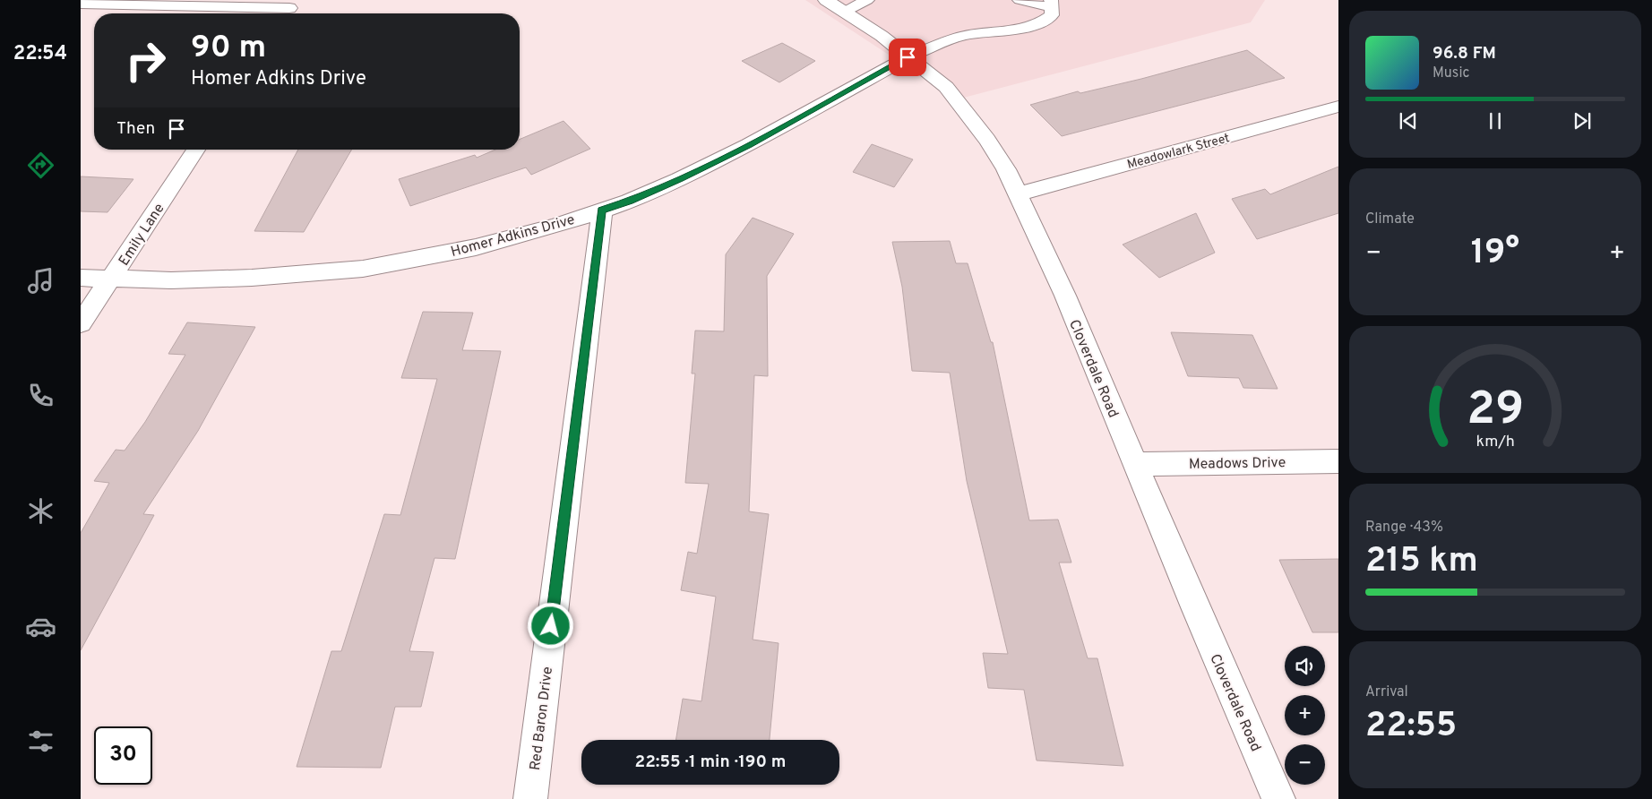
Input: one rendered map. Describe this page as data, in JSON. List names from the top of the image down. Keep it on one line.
{"streets":{"street":["Meadowlark Street","Emily Lane","Homer Adkins Drive","Cloverdale Road","Meadows Drive","Red Baron Drive"]},"crossings":[["Meadowlark Street","Cloverdale Road"],["Emily Lane","Homer Adkins Drive"],["Homer Adkins Drive","Cloverdale Road"],["Homer Adkins Drive","Red Baron Drive"],["Cloverdale Road","Meadows Drive"]],"page":{"tabs":"22:54","turn":["90 m","Homer Adkins Drive"],"song":["96.8 FM","Music"],"then":"Then","tile":["Climate",["Range · 43%","215 km"],["Arrival","22:55"]],"heat":["−","19°","+"],"map_buttons":["+","−"],"limit":"30","trip":"22:55 · 1 min · 190 m","gauge":["29","km/h"]}}
